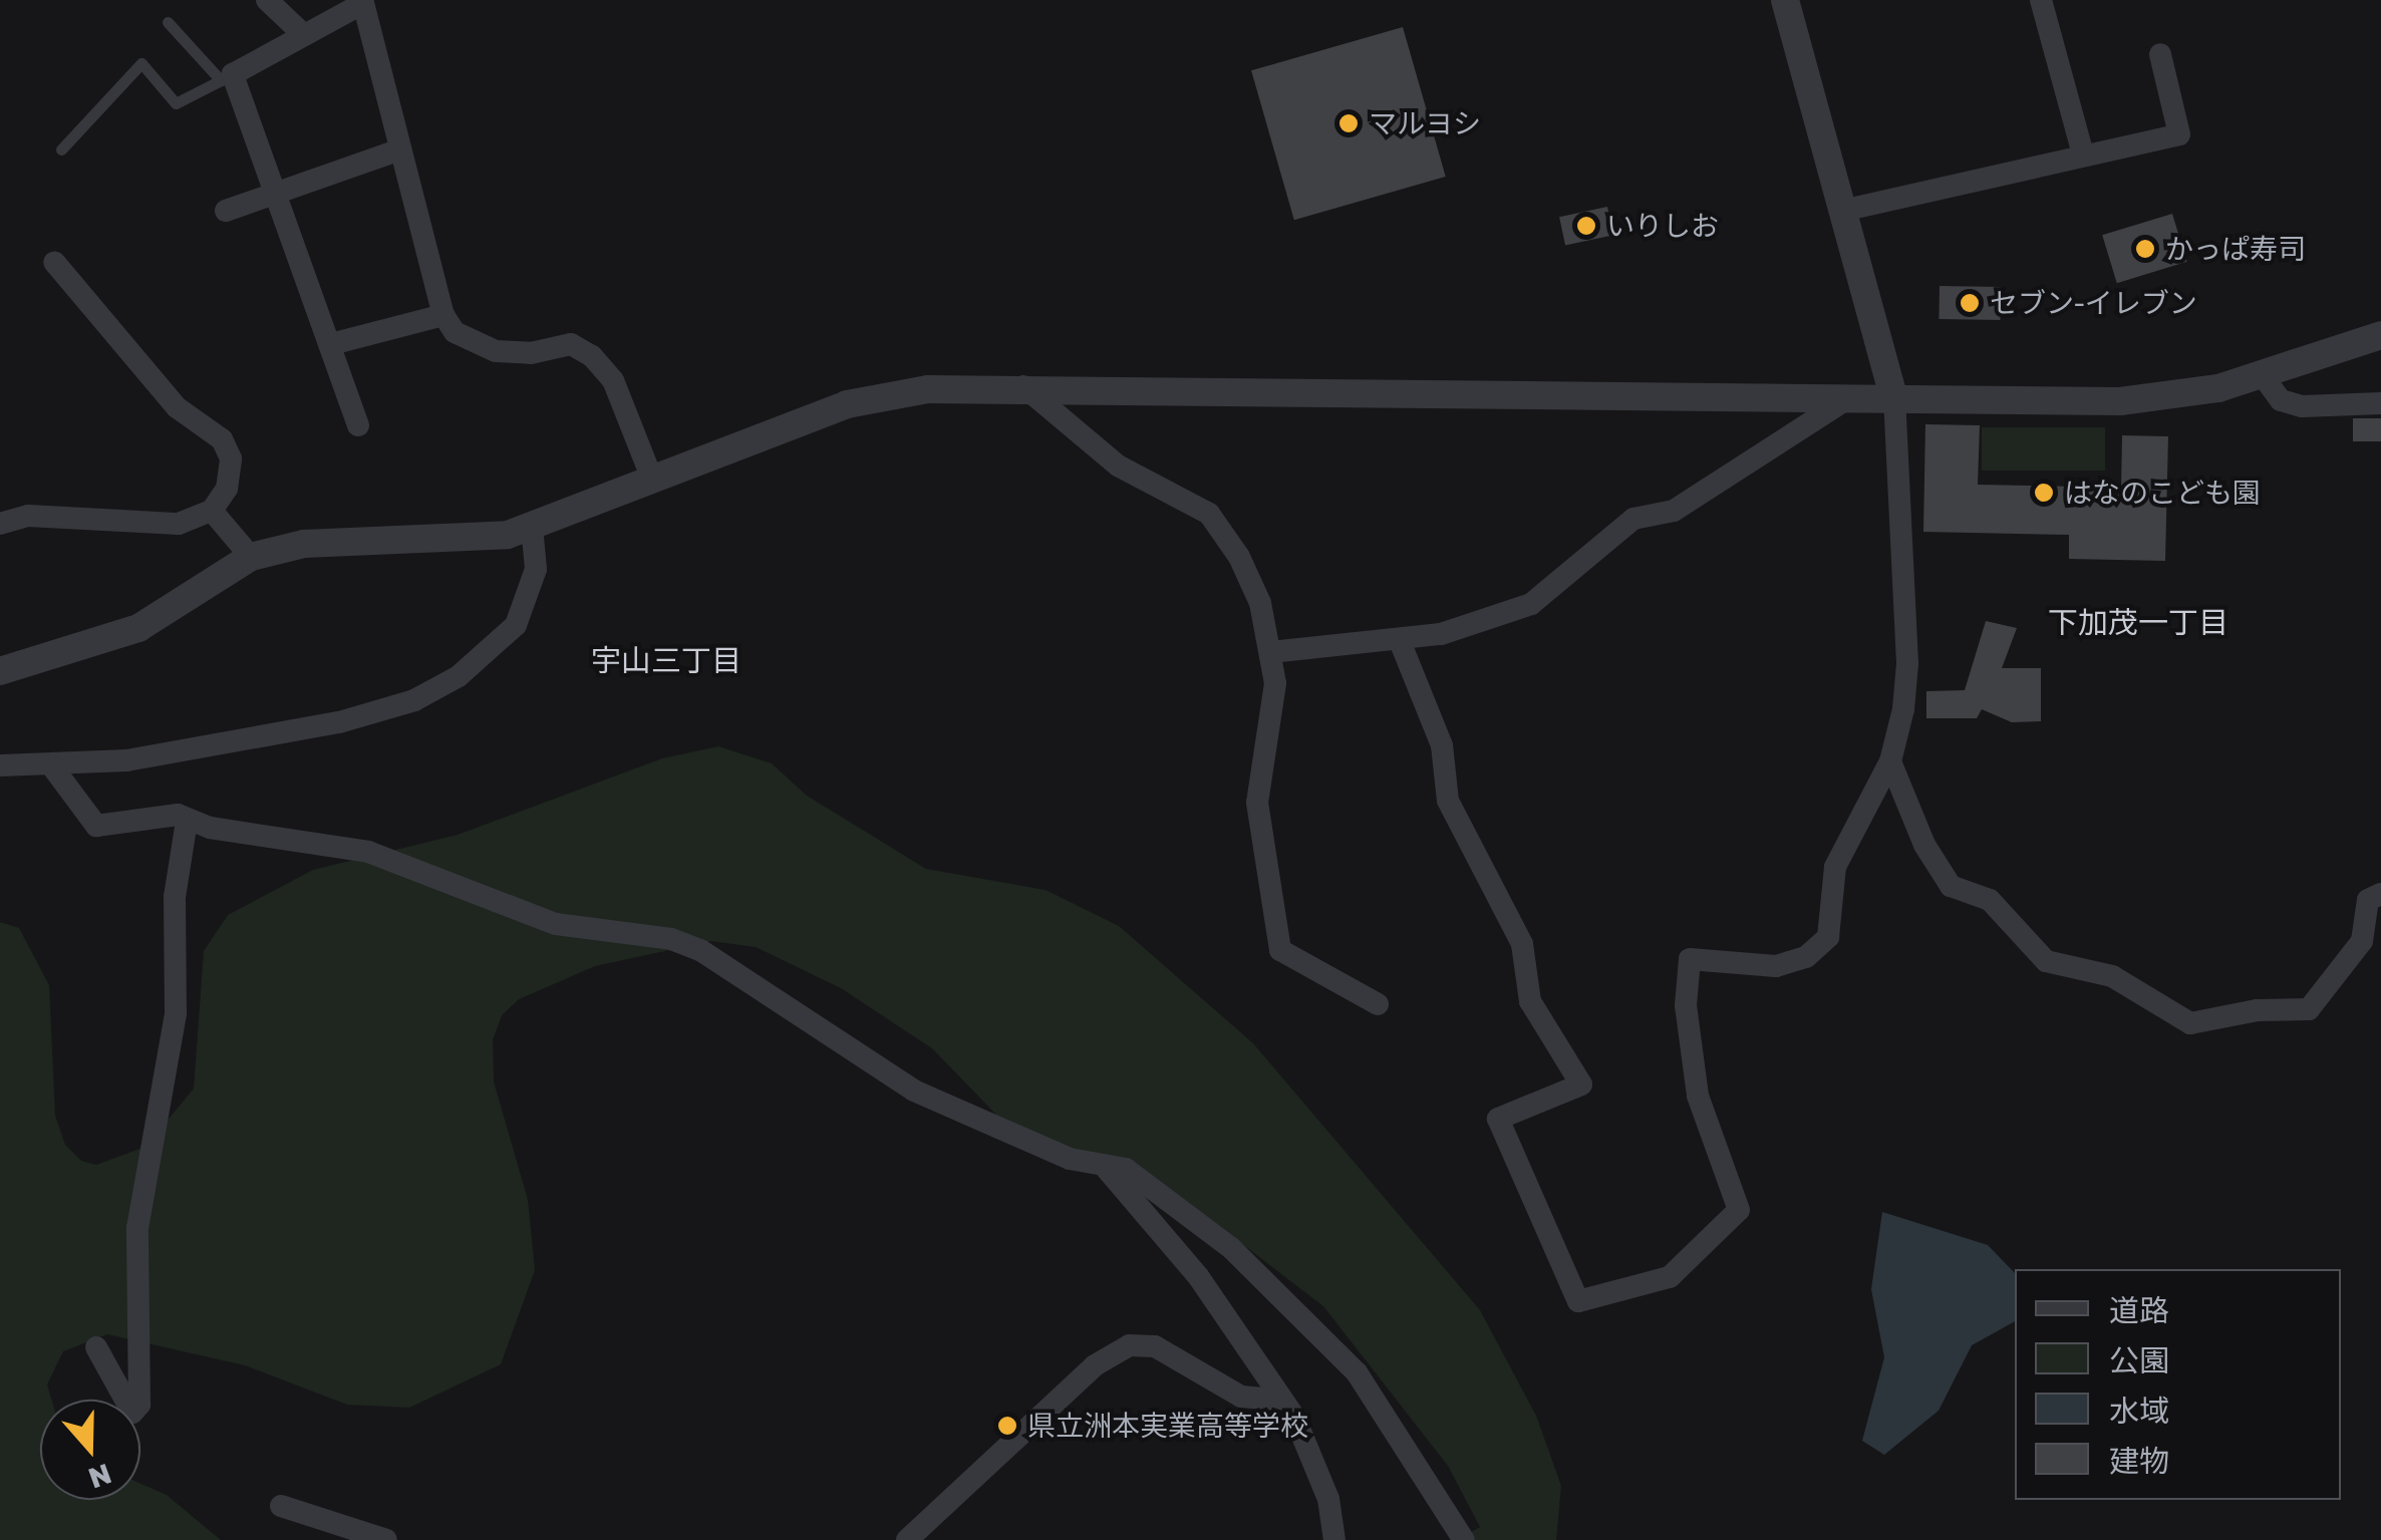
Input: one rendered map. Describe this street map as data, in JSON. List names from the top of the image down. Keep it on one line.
{"districts":["下加茂一丁目","宇山三丁目"],"places":["マルヨシ","いりしお","かっぱ寿司","セブン-イレブン","はなのこども園","県立洲本実業高等学校"],"legend":["道路","公園","水域","建物"],"north":"bottom"}
